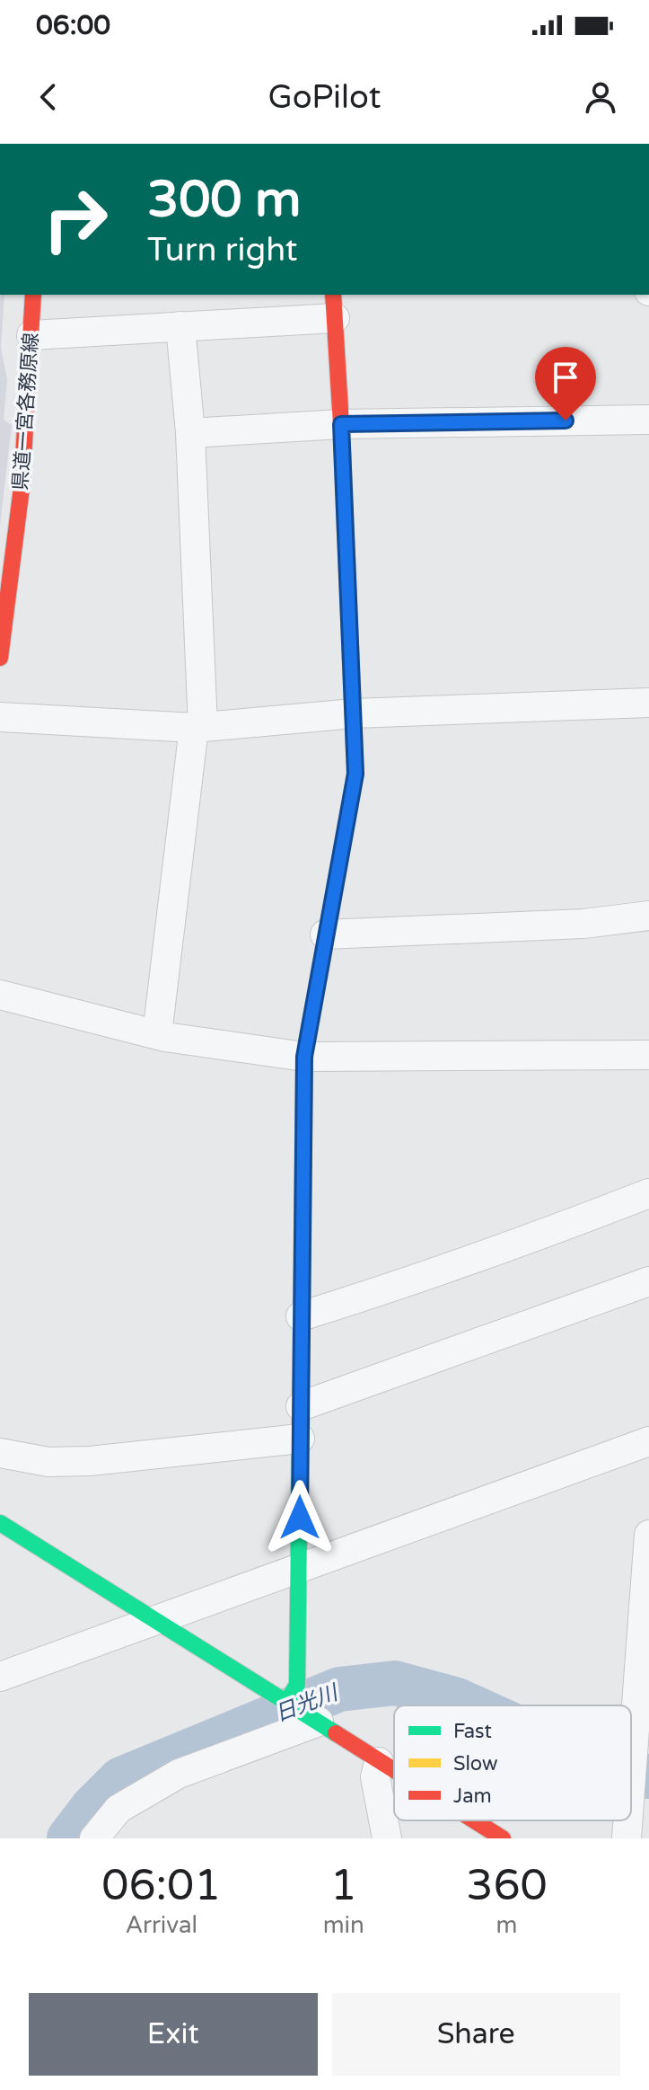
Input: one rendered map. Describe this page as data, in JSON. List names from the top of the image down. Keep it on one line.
{"streets":{"street":["県道一宮各務原線"]},"water":["日光川"],"legend":["Fast","Slow","Jam"],"page":{"status":"06:00","header":"GoPilot","turn":["300 m","Turn right"],"eta":["06:01","Arrival","1","min","360","m"],"buttons":["Exit","Share"]}}
